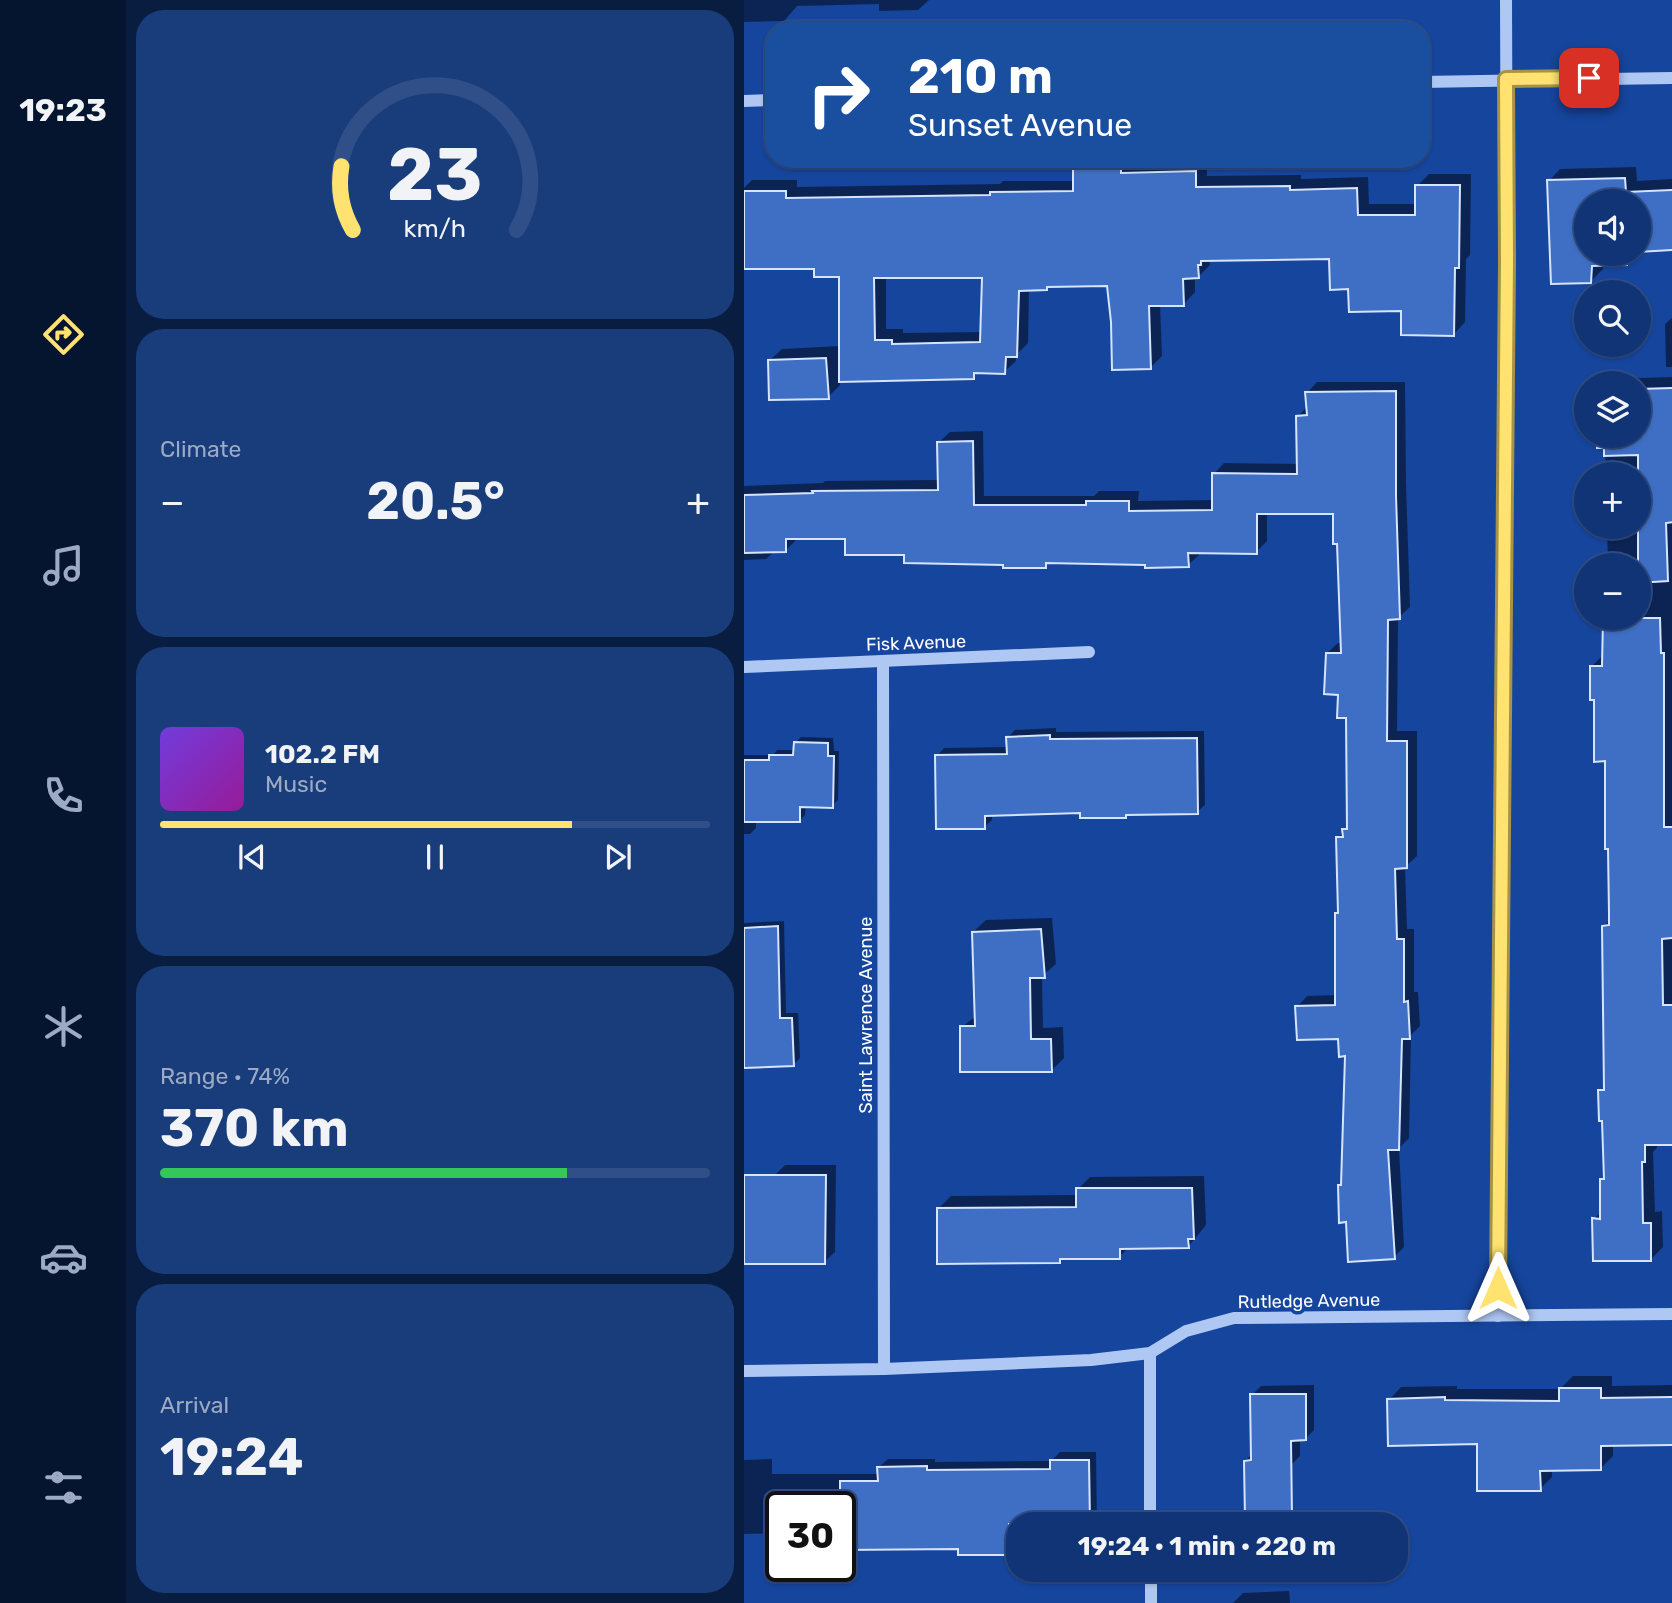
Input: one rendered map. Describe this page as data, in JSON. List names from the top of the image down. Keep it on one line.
{"streets":{"street":["Fisk Avenue","Saint Lawrence Avenue","Rutledge Avenue"]},"crossings":[["Fisk Avenue","Saint Lawrence Avenue"],["Saint Lawrence Avenue","Rutledge Avenue"]],"page":{"tabs":"19:23","turn":["210 m","Sunset Avenue"],"map_buttons":["+","−"],"tile":["Climate",["Range · 74%","370 km"],["Arrival","19:24"]],"heat":["−","20.5°","+"],"song":["102.2 FM","Music"],"limit":"30","trip":"19:24 · 1 min · 220 m","gauge":["23","km/h"]}}
